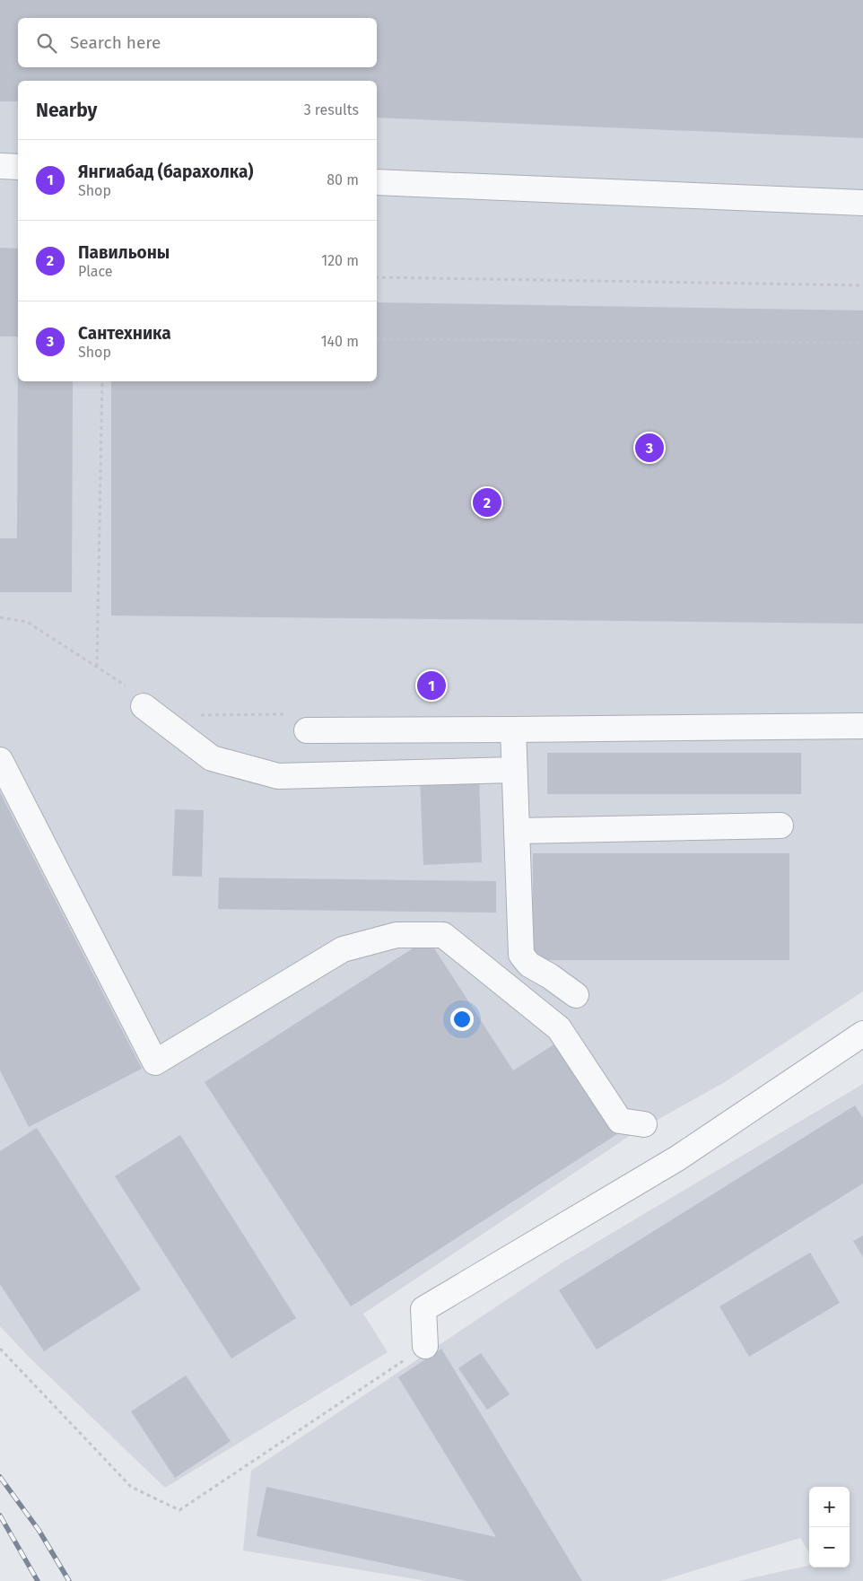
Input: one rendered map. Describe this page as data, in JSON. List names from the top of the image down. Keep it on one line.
{"page":{"search":"Search here","heading":["Nearby","3 results"],"list":[{"mark":"1","name":"Янгиабад (барахолка)","note":"Shop","value":"80 m"},{"mark":"2","name":"Павильоны","note":"Place","value":"120 m"},{"mark":"3","name":"Сантехника","note":"Shop","value":"140 m"}],"pins":["3","2","1"],"map_buttons":["+","−"]}}
